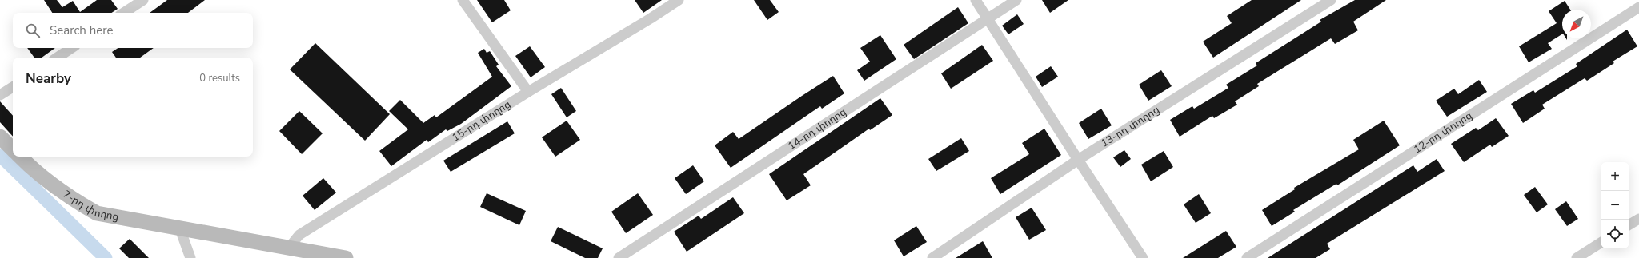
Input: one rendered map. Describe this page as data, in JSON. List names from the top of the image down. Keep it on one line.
{"streets":{"main road":["7-րդ փողոց"],"street":["15-րդ փողոց","13-րդ փողոց","14-րդ փողոց","12-րդ փողոց"]},"crossings":[["15-րդ փողոց","7-րդ փողոց"]],"north":"bottom left","page":{"search":"Search here","heading":["Nearby","0 results"],"map_buttons":["+","−"]}}
